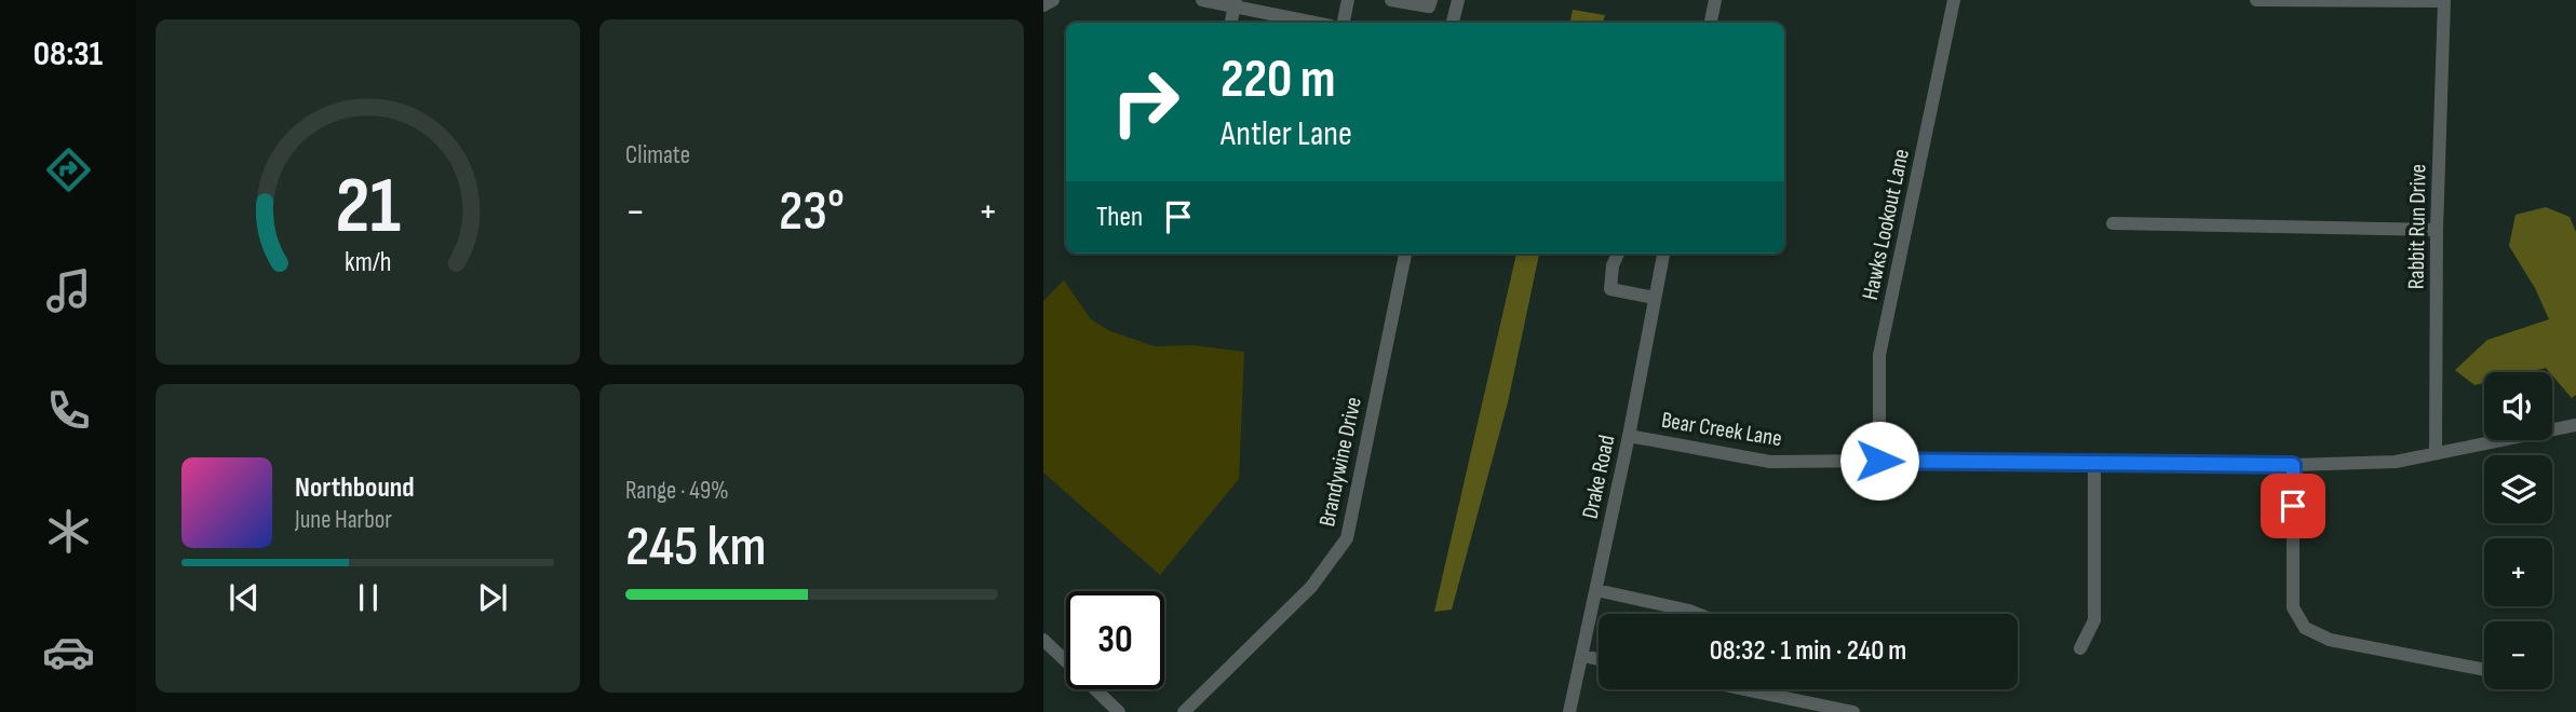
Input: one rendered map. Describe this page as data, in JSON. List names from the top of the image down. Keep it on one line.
{"streets":{"street":["Hawks Lookout Lane","Rabbit Run Drive","Bear Creek Lane","Brandywine Drive","Drake Road"]},"crossings":[["Hawks Lookout Lane","Bear Creek Lane"],["Rabbit Run Drive","Bear Creek Lane"],["Bear Creek Lane","Drake Road"]],"page":{"tabs":"08:31","tile":["Climate",["Range · 49%","245 km"]],"turn":["220 m","Antler Lane"],"heat":["−","23°","+"],"then":"Then","map_buttons":["+","−"],"song":["Northbound","June Harbor"],"limit":"30","trip":"08:32 · 1 min · 240 m","gauge":["21","km/h"]}}
